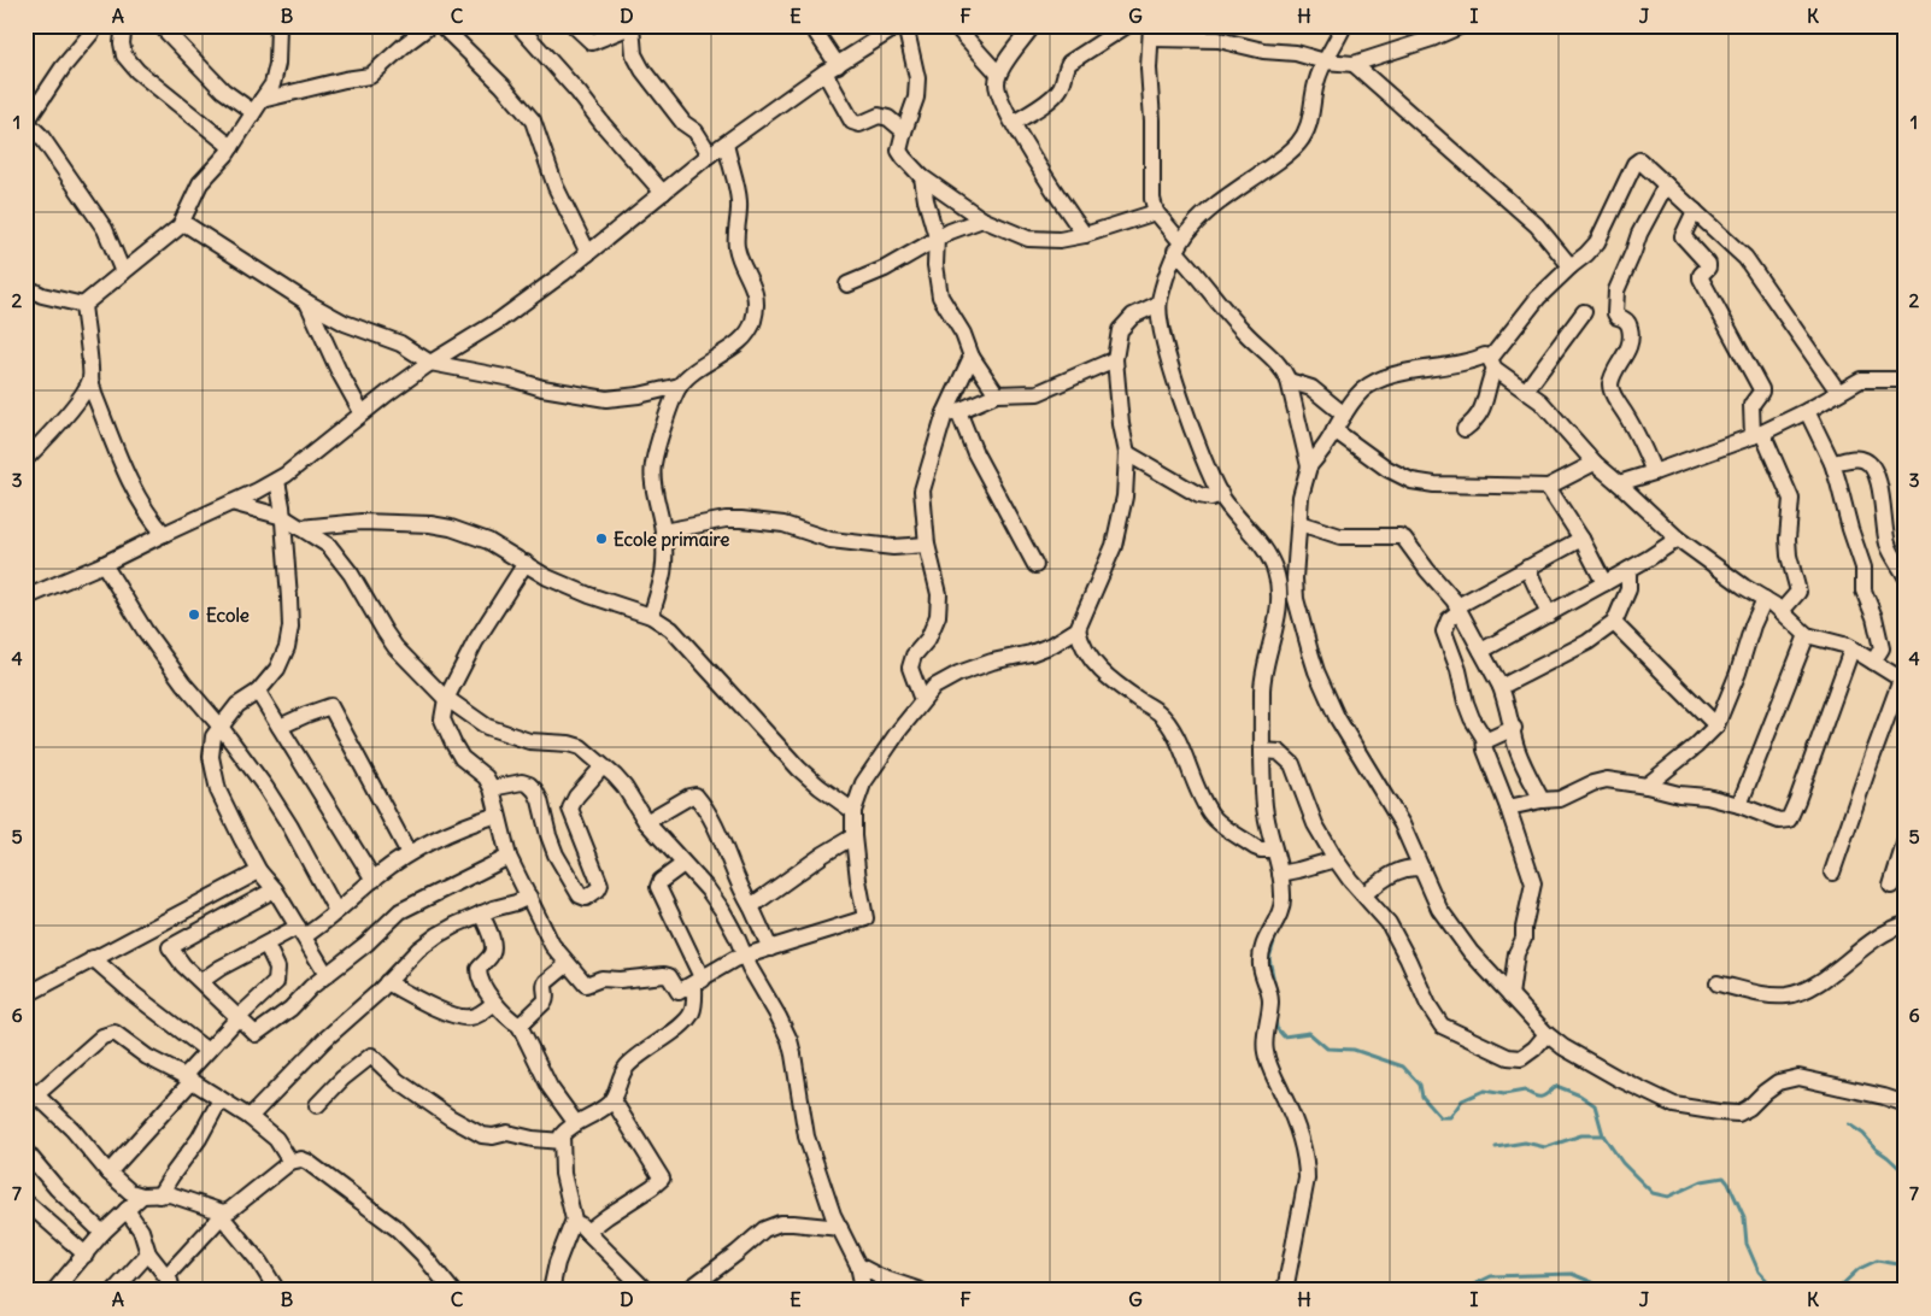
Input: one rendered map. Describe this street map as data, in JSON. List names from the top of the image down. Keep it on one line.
{"places":["Ecole primaire","Ecole"],"grid":{"columns":["A","B","C","D","E","F","G","H","I","J","K"],"rows":["1","2","3","4","5","6","7"]}}
